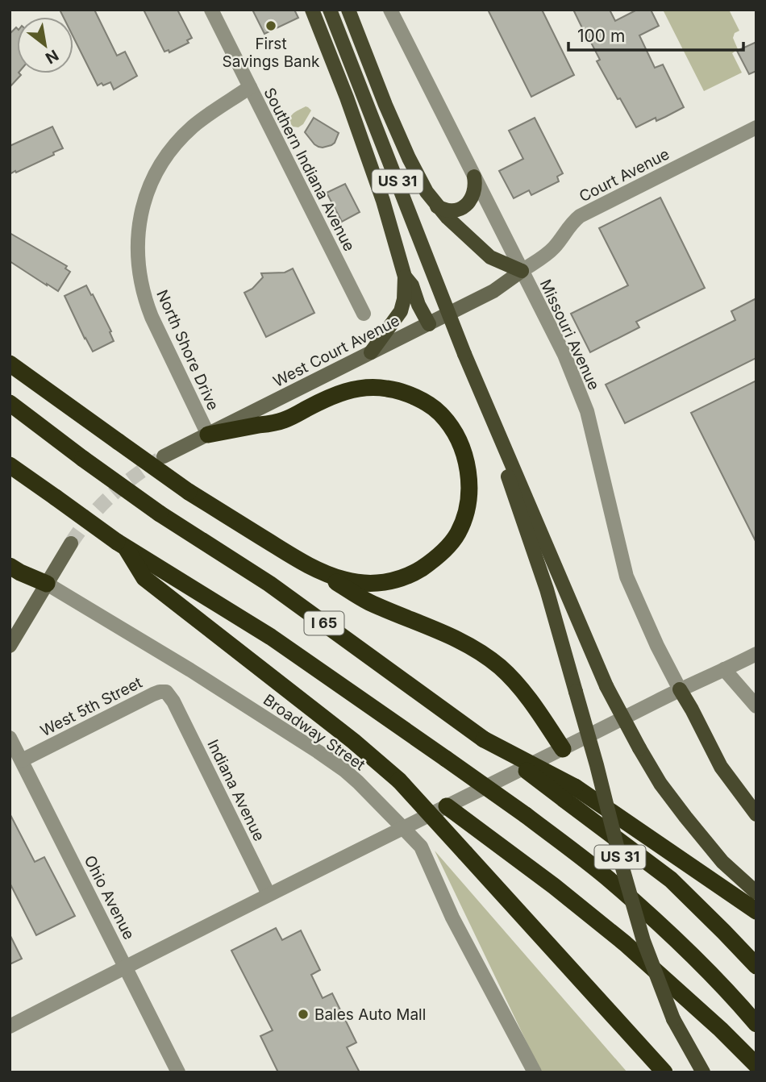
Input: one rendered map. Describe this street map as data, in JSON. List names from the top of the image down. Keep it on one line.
{"streets":{"highway":["I 65"],"main road":["US 31","West Court Avenue"],"street":["Southern Indiana Avenue","Court Avenue","Missouri Avenue","North Shore Drive","West 5th Street","Broadway Street","Indiana Avenue","Ohio Avenue"]},"crossings":[["Southern Indiana Avenue","North Shore Drive"],["Court Avenue","Missouri Avenue"],["Court Avenue","West Court Avenue"],["Missouri Avenue","West Court Avenue"],["North Shore Drive","West Court Avenue"],["West 5th Street","Indiana Avenue"],["West 5th Street","Ohio Avenue"]],"places":["First Savings Bank","Bales Auto Mall"],"scale_bar":"100 m","north":"bottom right"}
